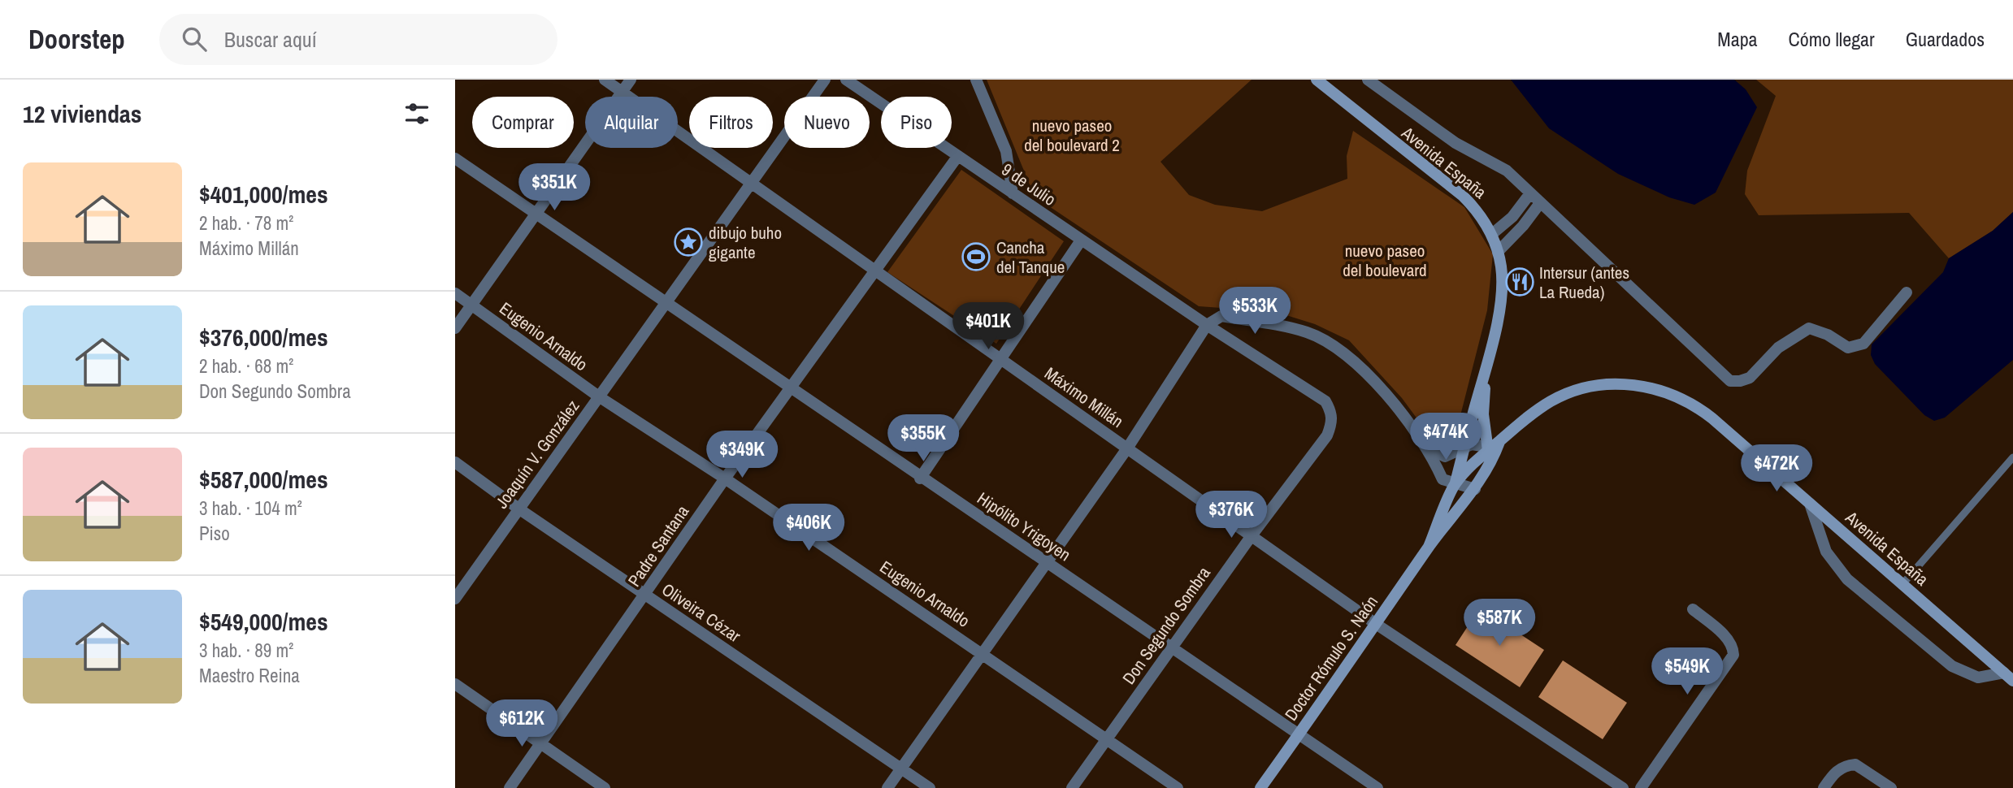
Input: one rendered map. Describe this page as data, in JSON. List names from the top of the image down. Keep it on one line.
{"streets":{"main road":["Avenida España","Doctor Rómulo S. Naón"],"street":["9 de Julio","Eugenio Arnaldo","Máximo Millán","Joaquín V. González","Hipólito Yrigoyen","Padre Santana","Oliveira Cézar","Don Segundo Sombra"]},"crossings":[["Avenida España","Doctor Rómulo S. Naón"],["9 de Julio","Padre Santana"],["9 de Julio","Don Segundo Sombra"],["Eugenio Arnaldo","Joaquín V. González"],["Eugenio Arnaldo","Padre Santana"],["Eugenio Arnaldo","Don Segundo Sombra"],["Máximo Millán","Joaquín V. González"],["Máximo Millán","Padre Santana"],["Máximo Millán","Don Segundo Sombra"],["Máximo Millán","Doctor Rómulo S. Naón"],["Joaquín V. González","Hipólito Yrigoyen"],["Joaquín V. González","Oliveira Cézar"],["Hipólito Yrigoyen","Padre Santana"],["Hipólito Yrigoyen","Don Segundo Sombra"],["Hipólito Yrigoyen","Doctor Rómulo S. Naón"],["Padre Santana","Oliveira Cézar"]],"parks":["nuevo paseo del boulevard 2","nuevo paseo del boulevard"],"places":{"place":["dibujo buho gigante"],"sports":["Cancha del Tanque"],"restaurant":["Intersur (antes La Rueda)"]},"page":{"header":"Doorstep","search":"Buscar aquí","nav":["Mapa","Cómo llegar","Guardados"],"heading":"12 viviendas","chip":["Comprar","Alquilar","Filtros","Nuevo","Piso"],"list":[{"name":"$401,000/mes","note":"2 hab. · 78 m² · Máximo Millán"},{"name":"$376,000/mes","note":"2 hab. · 68 m² · Don Segundo Sombra"},{"name":"$587,000/mes","note":"3 hab. · 104 m² · Piso"},{"name":"$549,000/mes","note":"3 hab. · 89 m² · Maestro Reina"}],"price":["$351K","$533K","$401K","$474K","$355K","$349K","$472K","$376K","$406K","$587K","$549K","$612K"]}}
